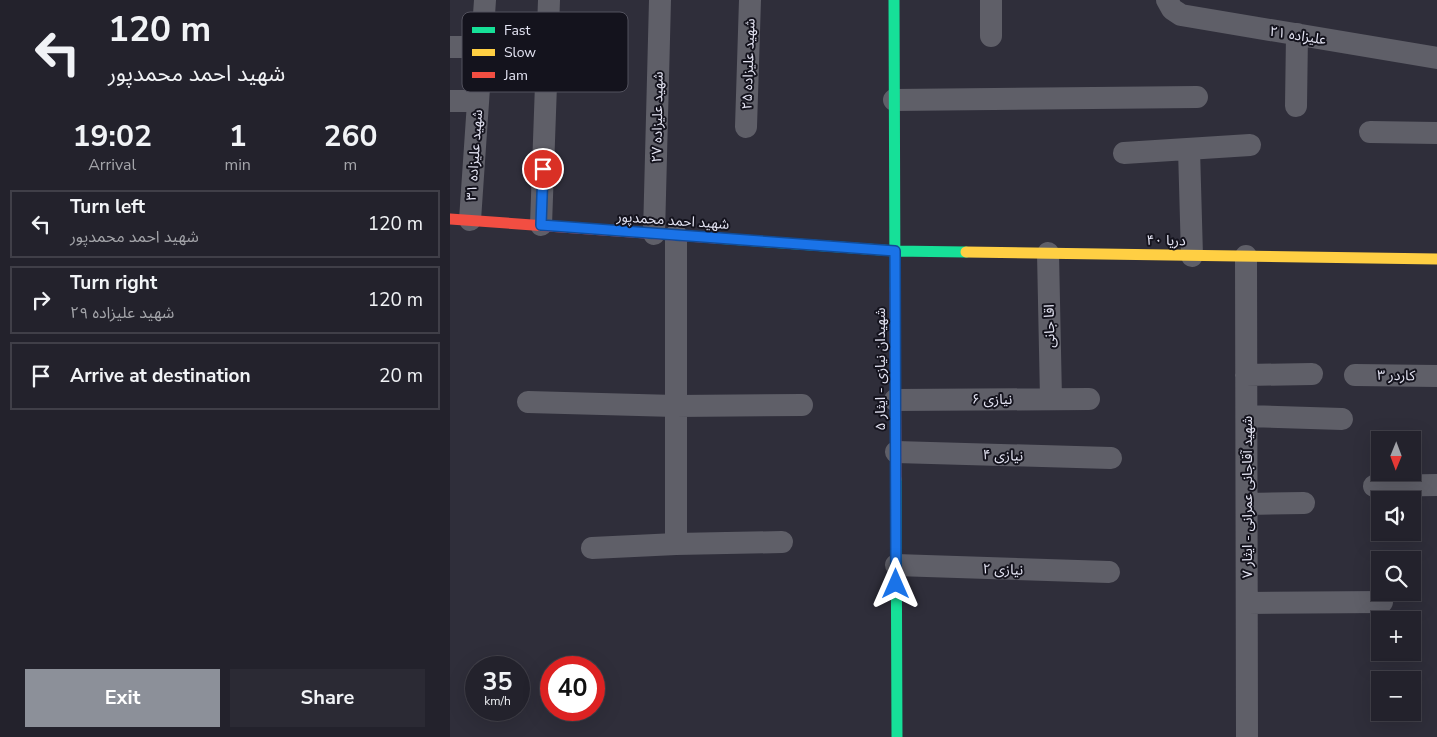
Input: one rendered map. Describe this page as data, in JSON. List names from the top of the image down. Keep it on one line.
{"streets":{"street":["علیزاده ۲۱","شهید علیزاده ۲۵","شهید علیزاده ۲۷","شهید علیزاده ۳۱","شهید احمد محمدپور","دریا ۴۰","اقا جانی","شهیدان نیازی - ایثار ۵","کاردر ۳","نیازی ۶","نیازی ۴","شهید آقاجانی عمرانی - ایثار ۷","نیازی ۲"]},"crossings":[["شهید علیزاده ۲۷","شهید احمد محمدپور"],["شهید علیزاده ۳۱","شهید احمد محمدپور"],["شهید احمد محمدپور","دریا ۴۰"],["شهید احمد محمدپور","شهیدان نیازی - ایثار ۵"],["دریا ۴۰","اقا جانی"],["دریا ۴۰","شهیدان نیازی - ایثار ۵"],["دریا ۴۰","شهید آقاجانی عمرانی - ایثار ۷"],["اقا جانی","نیازی ۶"],["شهیدان نیازی - ایثار ۵","نیازی ۶"],["شهیدان نیازی - ایثار ۵","نیازی ۴"],["شهیدان نیازی - ایثار ۵","نیازی ۲"]],"legend":["Fast","Slow","Jam"],"north":"bottom","page":{"turn":["120 m","شهید احمد محمدپور"],"eta":["19:02","Arrival","1","min","260","m"],"list":[{"name":"Turn left","note":"شهید احمد محمدپور","value":"120 m"},{"name":"Turn right","note":"شهید علیزاده ۲۹","value":"120 m"},{"name":"Arrive at destination","value":"20 m"}],"map_buttons":["+","−"],"speed":"35 km/h","limit":"40","buttons":["Exit","Share"]}}
